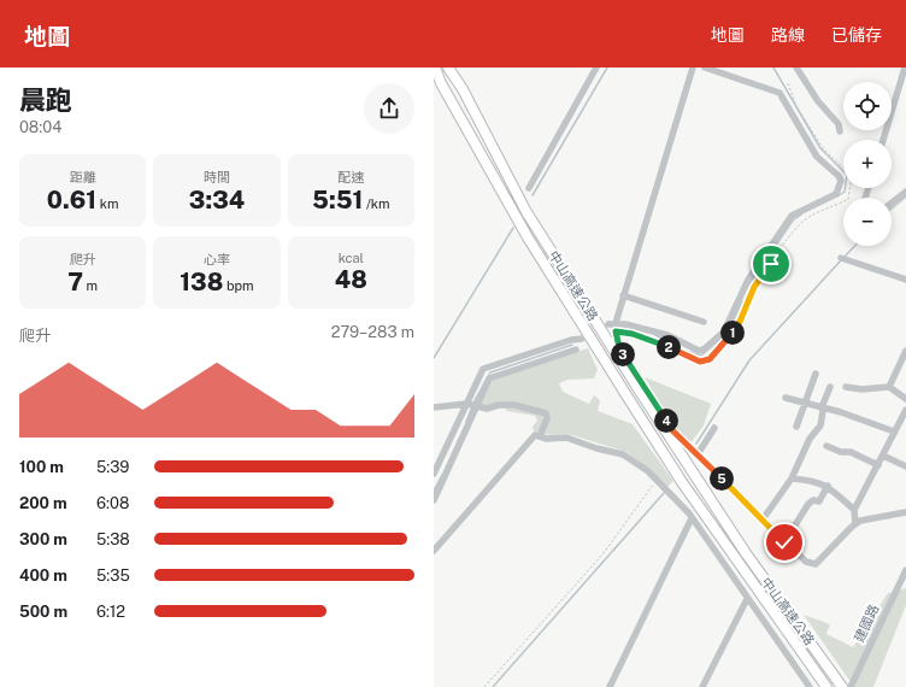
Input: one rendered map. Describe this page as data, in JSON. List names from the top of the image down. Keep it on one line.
{"streets":{"highway":["中山高速公路"],"street":["建國路"]},"page":{"header":"地圖","nav":["地圖","路線","已儲存"],"heading":["晨跑","08:04"],"map_buttons":["+","−"],"stats":[["距離","0.61 km"],["時間","3:34"],["配速","5:51 /km"],["爬升","7 m"],["心率","138 bpm"],["kcal","48"]],"chart":["爬升","279–283 m"],"pins":["1","2","3","4","5"],"list":[{"name":"100 m","note":"5:39"},{"name":"200 m","note":"6:08"},{"name":"300 m","note":"5:38"},{"name":"400 m","note":"5:35"},{"name":"500 m","note":"6:12"}]}}
